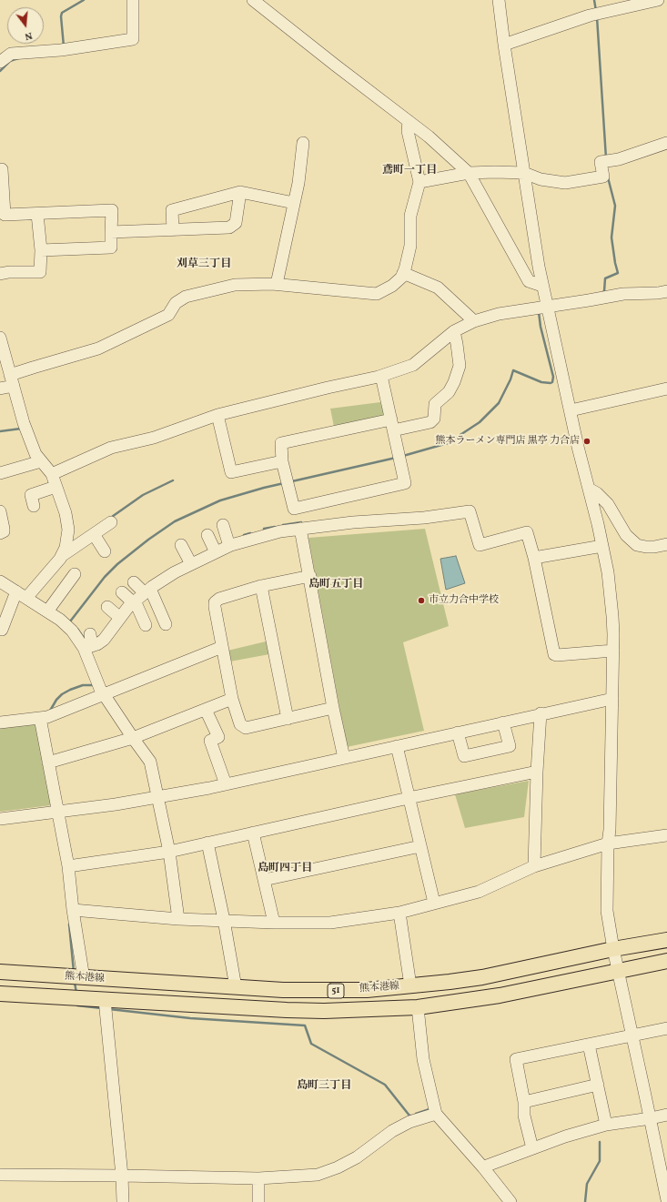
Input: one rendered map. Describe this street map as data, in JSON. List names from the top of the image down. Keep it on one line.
{"streets":{"main road":["熊本港線","51"]},"districts":["鳶町一丁目","刈草三丁目","島町五丁目","島町四丁目","島町三丁目"],"places":["熊本ラーメン専門店 黒亭 力合店","市立力合中学校"],"north":"bottom"}
